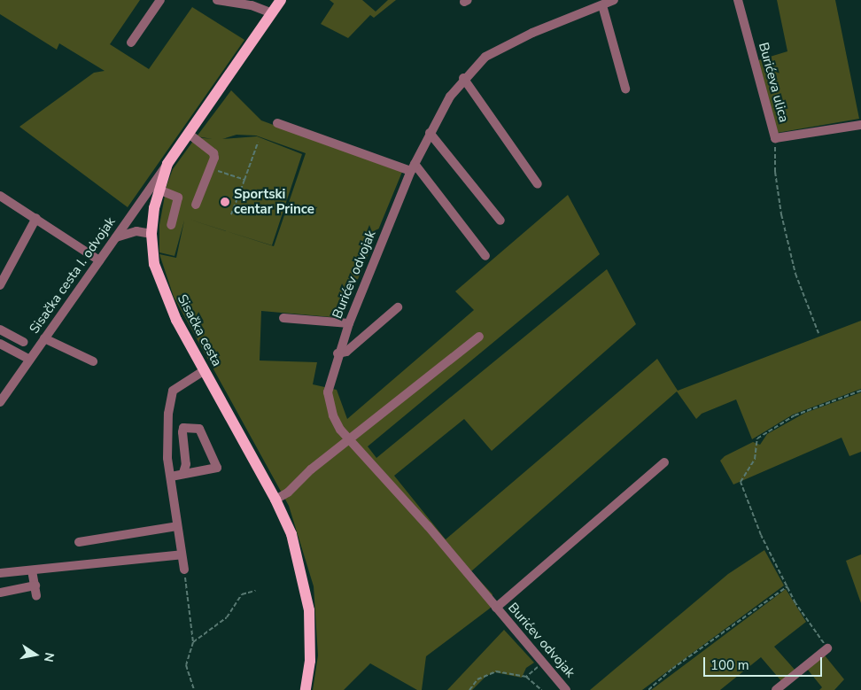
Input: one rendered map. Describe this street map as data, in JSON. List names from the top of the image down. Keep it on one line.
{"streets":{"main road":["Sisačka cesta"],"street":["Burićeva ulica","Burićev odvojak","Sisačka cesta I. odvojak"]},"crossings":[["Sisačka cesta I. odvojak","Sisačka cesta"]],"places":["Sportski centar Prince"],"scale_bar":"100 m","north":"right"}
